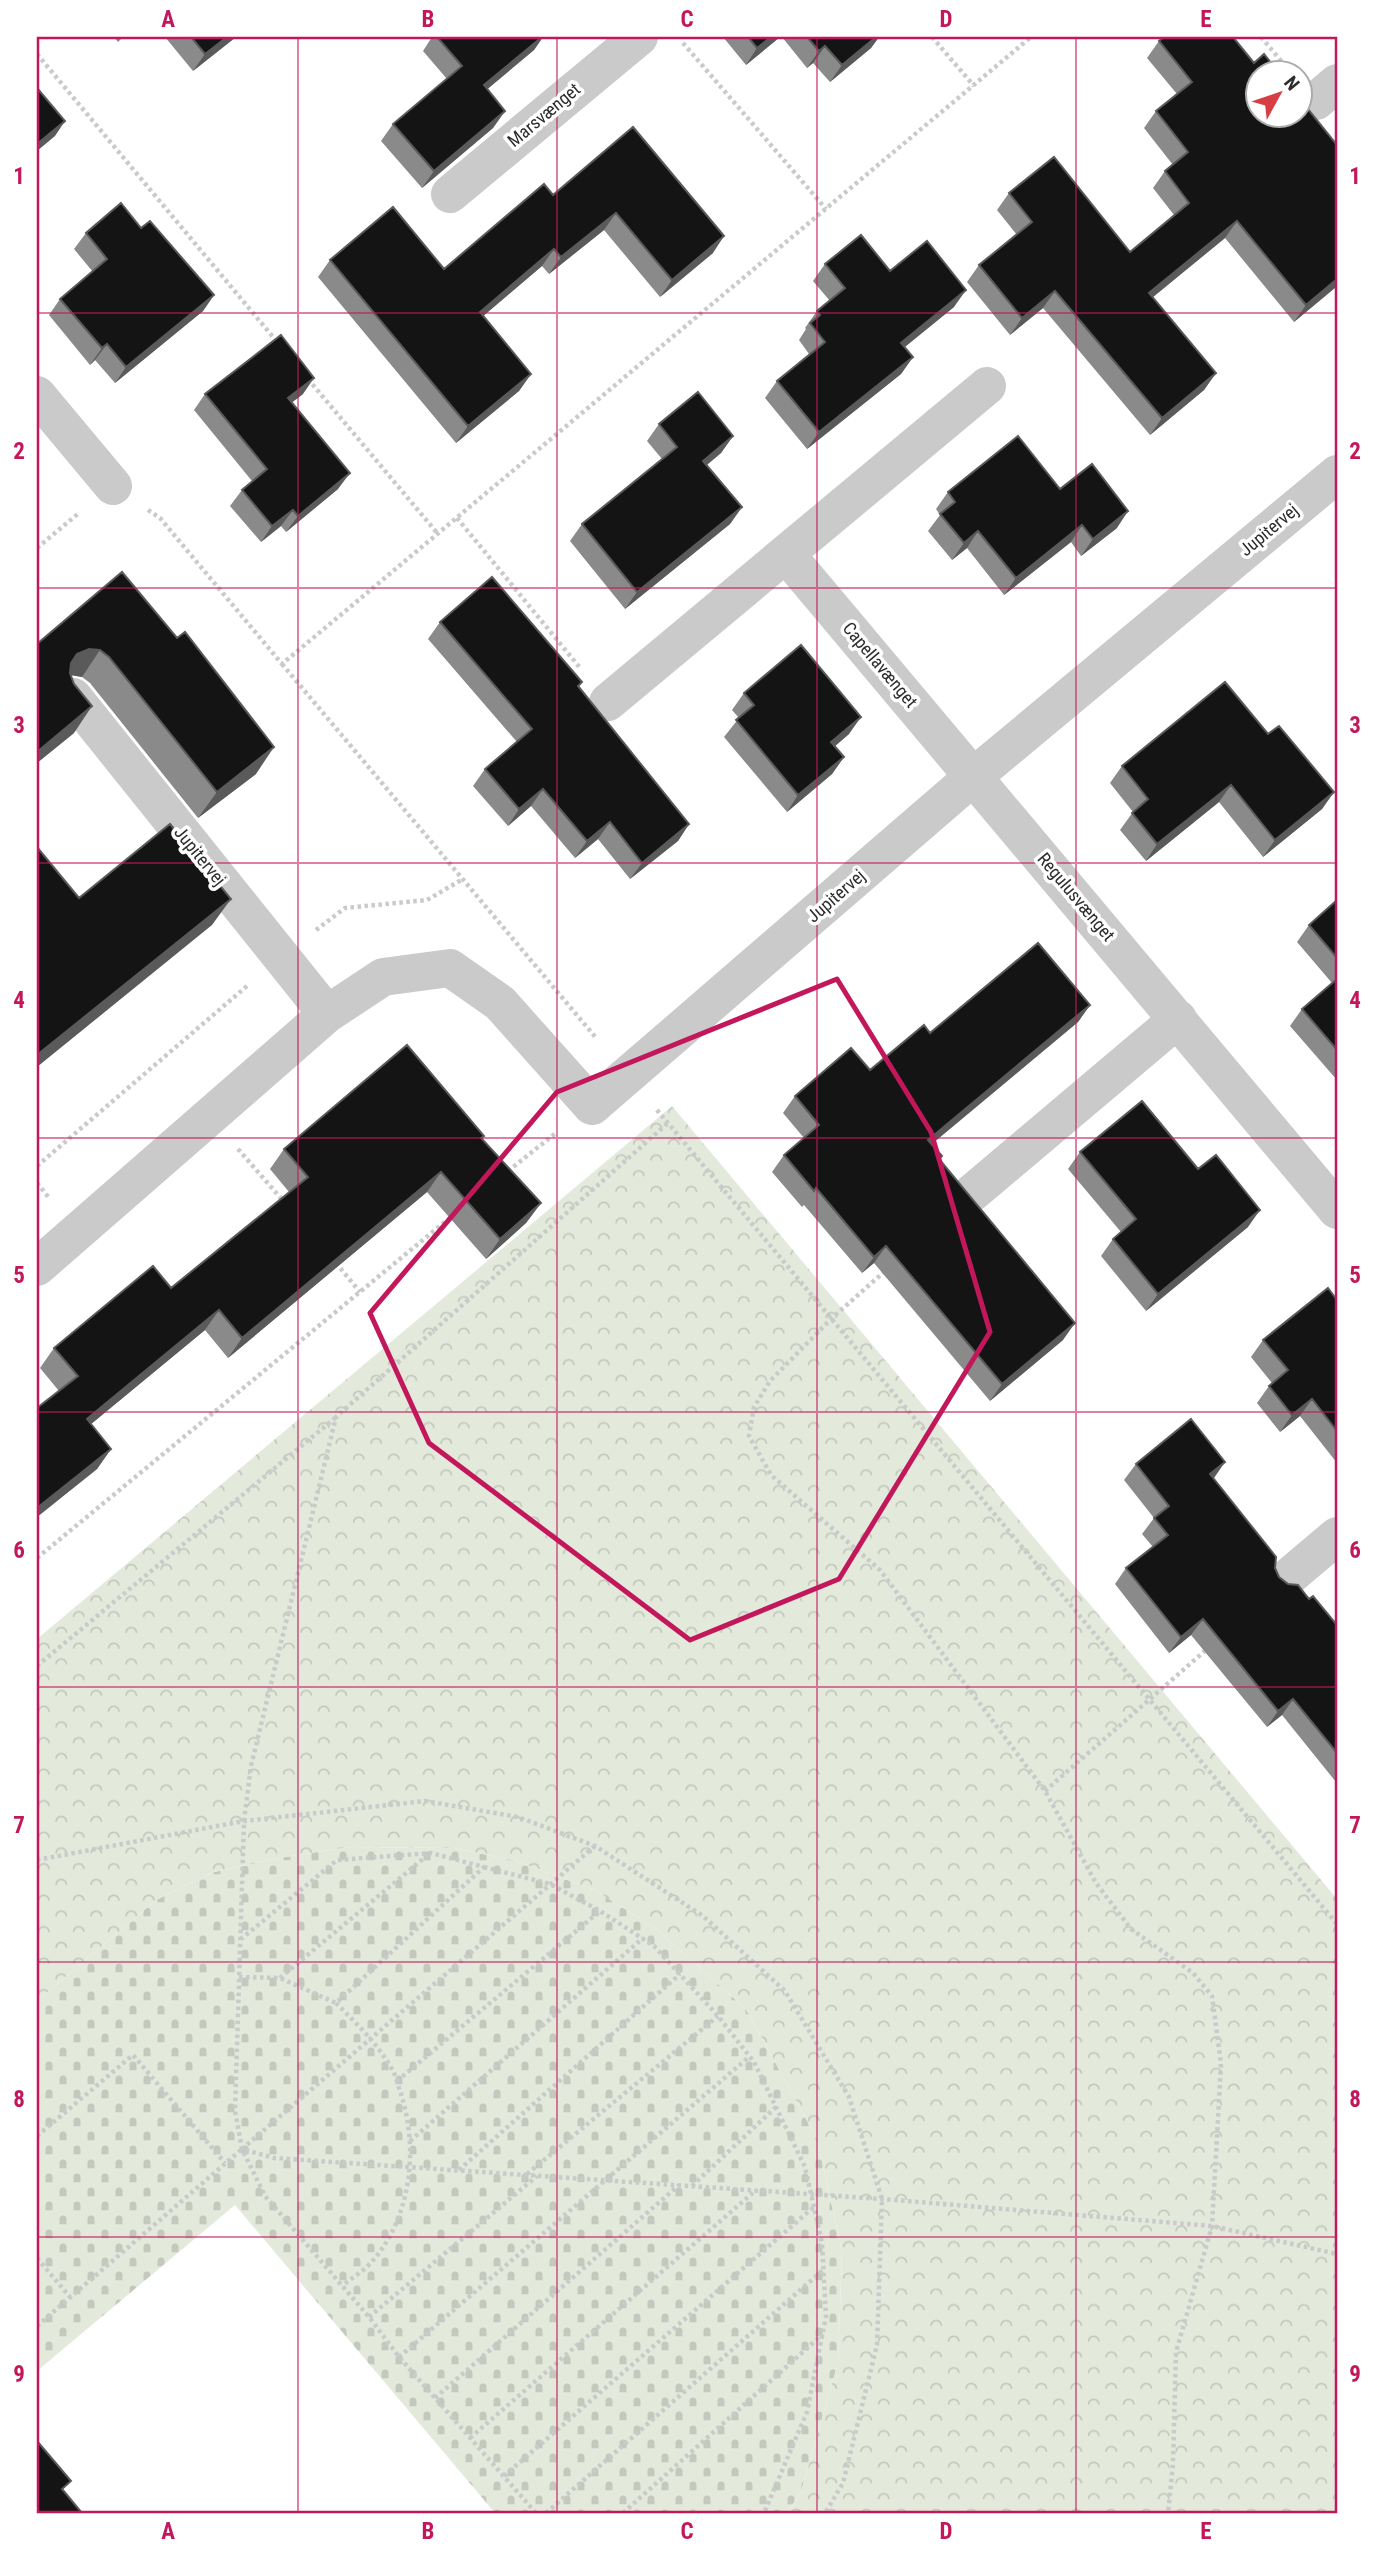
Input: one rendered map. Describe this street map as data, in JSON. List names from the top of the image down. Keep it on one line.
{"streets":{"street":["Marsvænget","Jupitervej","Capellavænget","Regulusvænget"]},"crossings":[["Jupitervej","Capellavænget"],["Jupitervej","Regulusvænget"],["Capellavænget","Regulusvænget"]],"north":"top right","grid":{"columns":["A","B","C","D","E"],"rows":["1","2","3","4","5","6","7","8","9"]}}
